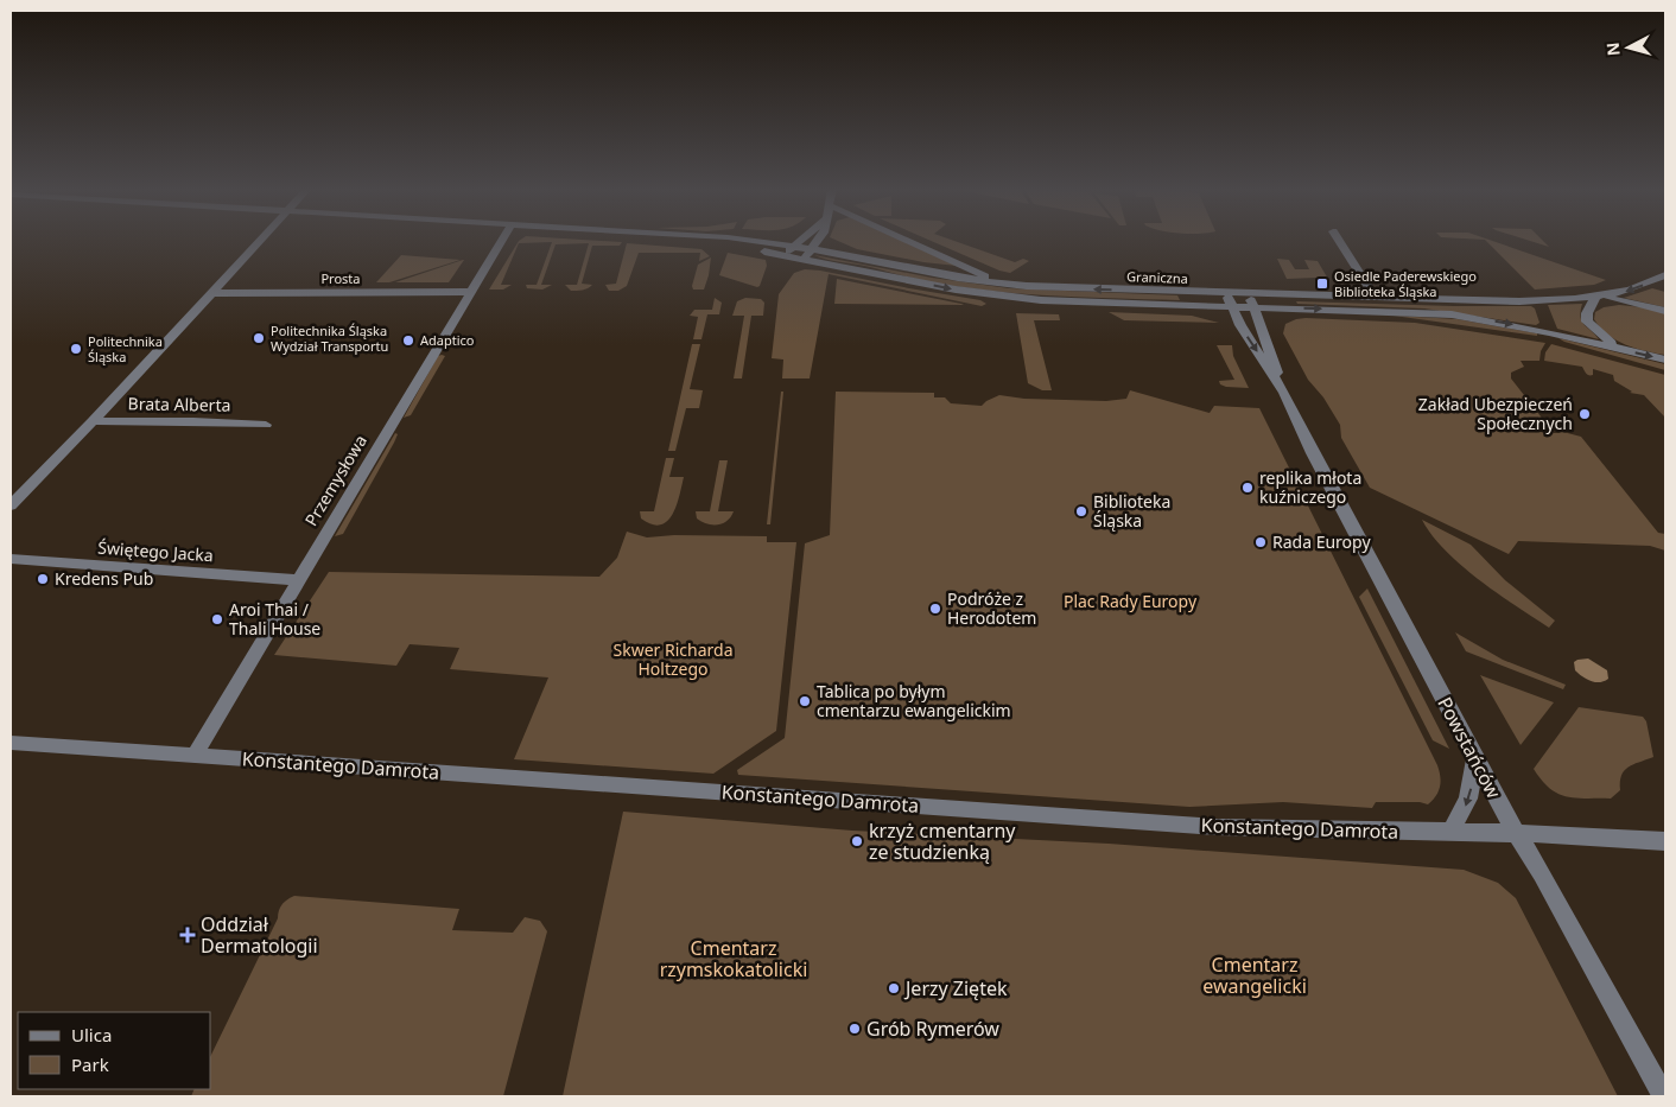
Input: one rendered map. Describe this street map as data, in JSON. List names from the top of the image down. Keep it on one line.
{"streets":{"street":["Graniczna","Prosta","Brata Alberta","Przemysłowa","Świętego Jacka","Powstańców","Konstantego Damrota"]},"crossings":[["Graniczna","Powstańców"],["Prosta","Przemysłowa"],["Przemysłowa","Świętego Jacka"],["Przemysłowa","Konstantego Damrota"],["Powstańców","Konstantego Damrota"]],"parks":["Plac Rady Europy","Skwer Richarda Holtzego","Cmentarz rzymskokatolicki","Cmentarz ewangelicki"],"places":{"transit":["Osiedle Paderewskiego Biblioteka Śląska"],"other":["Politechnika Śląska Wydział Transportu","Adaptico","Politechnika Śląska","Zakład Ubezpieczeń Społecznych","replika młota kuźniczego","Biblioteka Śląska","Rada Europy","Kredens Pub","Podróże z Herodotem","Aroi Thai / Thali House","Tablica po byłym cmentarzu ewangelickim","krzyż cmentarny ze studzienką","Jerzy Ziętek","Grób Rymerów"],"health":["Oddział Dermatologii"]},"legend":["Ulica","Park"],"north":"left"}
